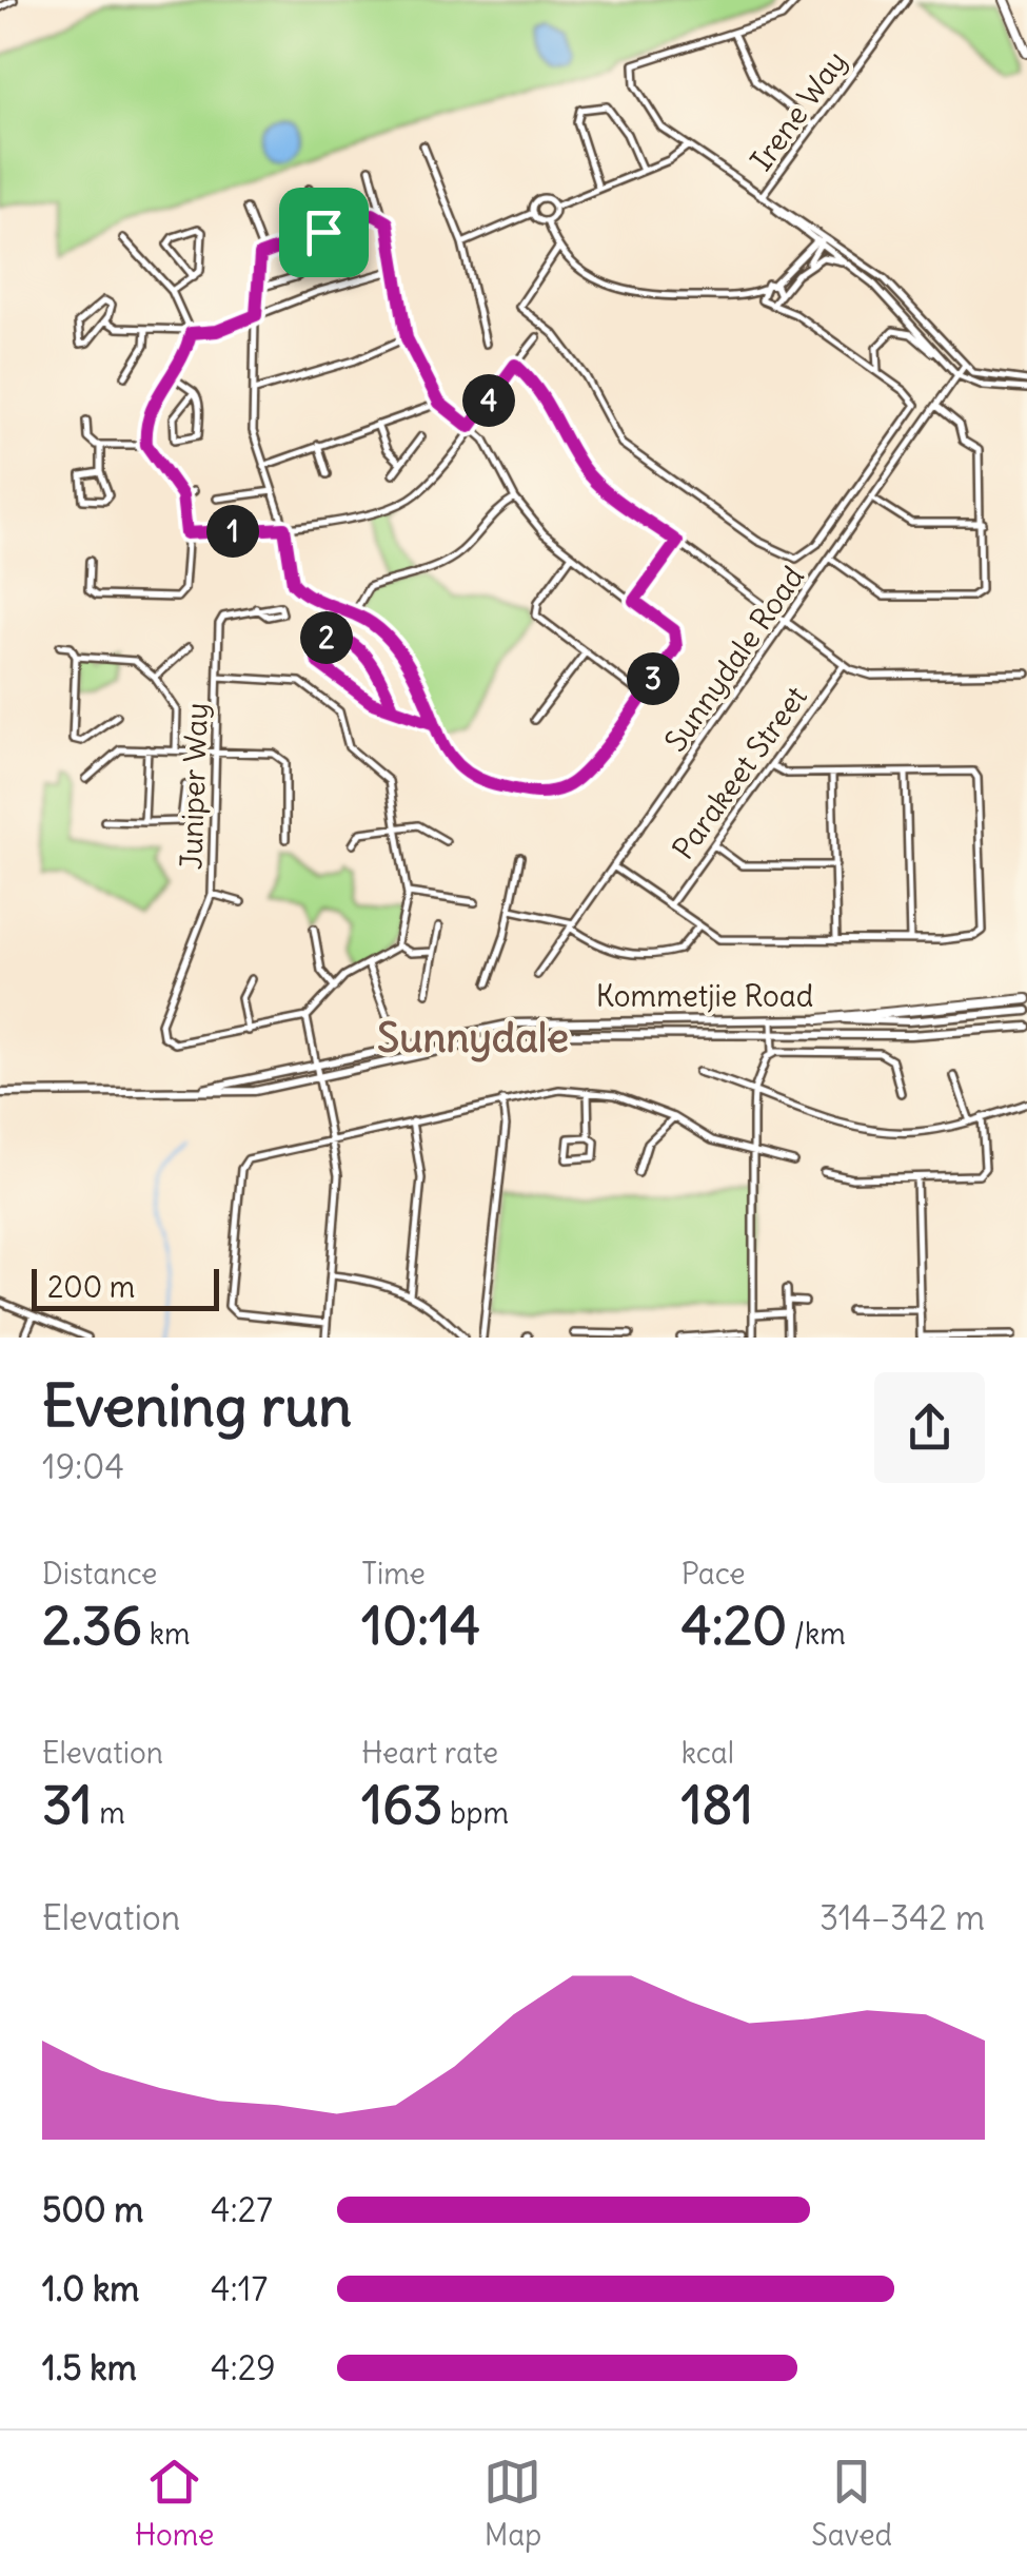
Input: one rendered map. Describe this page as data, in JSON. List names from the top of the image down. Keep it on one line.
{"streets":{"main road":["Kommetjie Road"],"street":["Irene Way","Sunnydale Road","Parakeet Street","Juniper Way"]},"districts":["Sunnydale"],"scale_bar":"200 m","page":{"pins":["4","1","2","3"],"scale":"200 m","heading":["Evening run","19:04"],"stats":[["Distance","2.36 km"],["Time","10:14"],["Pace","4:20 /km"],["Elevation","31 m"],["Heart rate","163 bpm"],["kcal","181"]],"chart":["Elevation","314–342 m"],"list":[{"name":"500 m","note":"4:27"},{"name":"1.0 km","note":"4:17"},{"name":"1.5 km","note":"4:29"}],"tabs":["Home","Map","Saved"]}}
